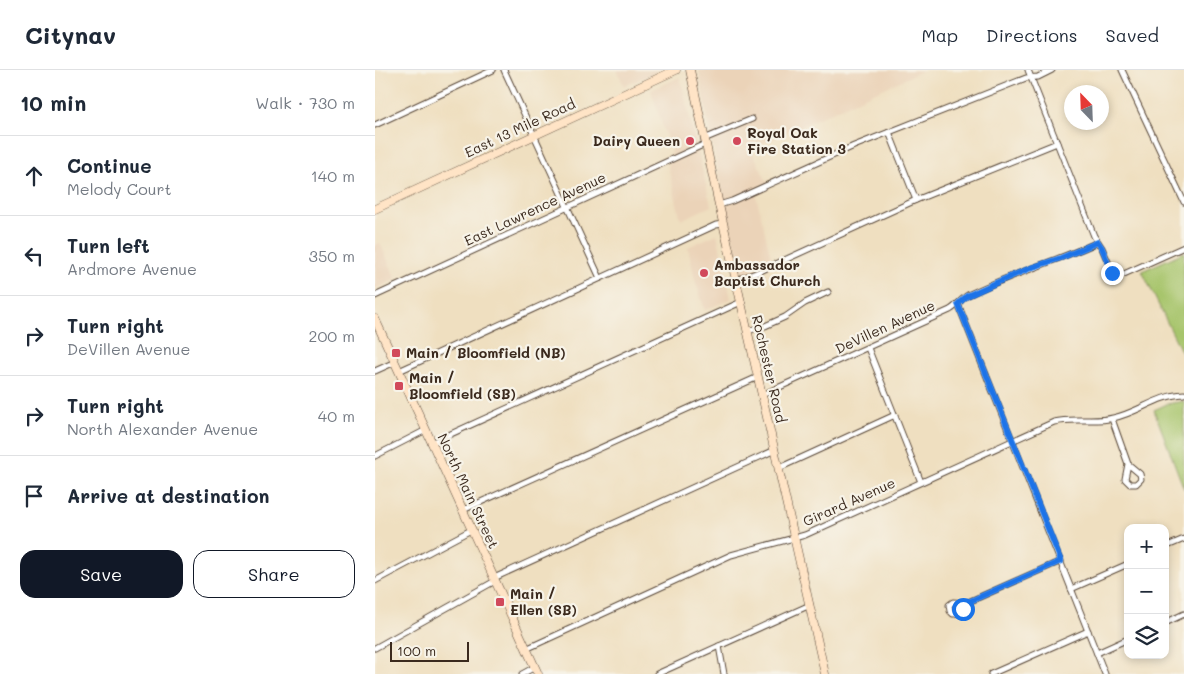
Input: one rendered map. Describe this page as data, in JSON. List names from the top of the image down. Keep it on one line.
{"streets":{"main road":["East 13 Mile Road","Rochester Road","North Main Street"],"street":["East Lawrence Avenue","DeVillen Avenue","Girard Avenue"]},"crossings":[["East Lawrence Avenue","Rochester Road"],["DeVillen Avenue","Rochester Road"],["Rochester Road","Girard Avenue"],["North Main Street","Girard Avenue"]],"places":{"other":["Dairy Queen","Royal Oak Fire Station 3","Ambassador Baptist Church"],"transit":["Main / Bloomfield (NB)","Main / Bloomfield (SB)","Main / Ellen (SB)"]},"scale_bar":"100 m","north":"top left","page":{"header":"Citynav","nav":["Map","Directions","Saved"],"heading":["10 min","Walk · 730 m"],"list":[["Continue","Melody Court","140 m"],["Turn left","Ardmore Avenue","350 m"],["Turn right","DeVillen Avenue","200 m"],["Turn right","North Alexander Avenue","40 m"],"Arrive at destination"],"map_buttons":["+","−"],"buttons":["Save","Share"],"scale":"100 m"}}
